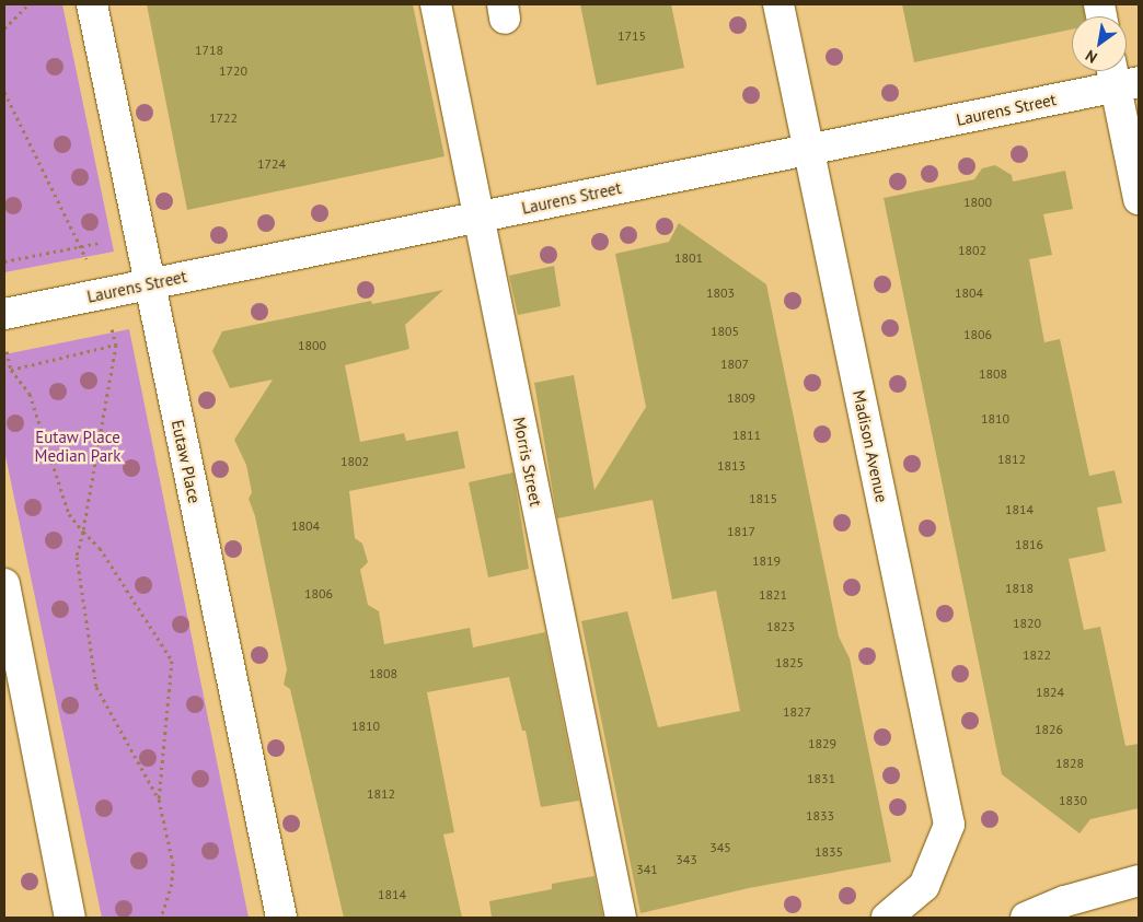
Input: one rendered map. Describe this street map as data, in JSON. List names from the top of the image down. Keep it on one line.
{"streets":{"street":["Laurens Street","Madison Avenue","Eutaw Place","Morris Street"]},"crossings":[["Laurens Street","Madison Avenue"],["Laurens Street","Eutaw Place"],["Laurens Street","Morris Street"]],"parks":["Eutaw Place Median Park"],"house_numbers":["1715","1718","1720","1722","1724","1800","1802","1801","1803","1804","1805","1806","1800","1807","1808","1809","1810","1811","1812","1802","1813","1815","1814","1804","1817","1816","1819","1818","1806","1821","1820","1823","1822","1825","1808","1824","1827","1810","1826","1829","1828","1831","1812","1830","1833","345","1835","343","341","1814"],"north":"bottom left"}
